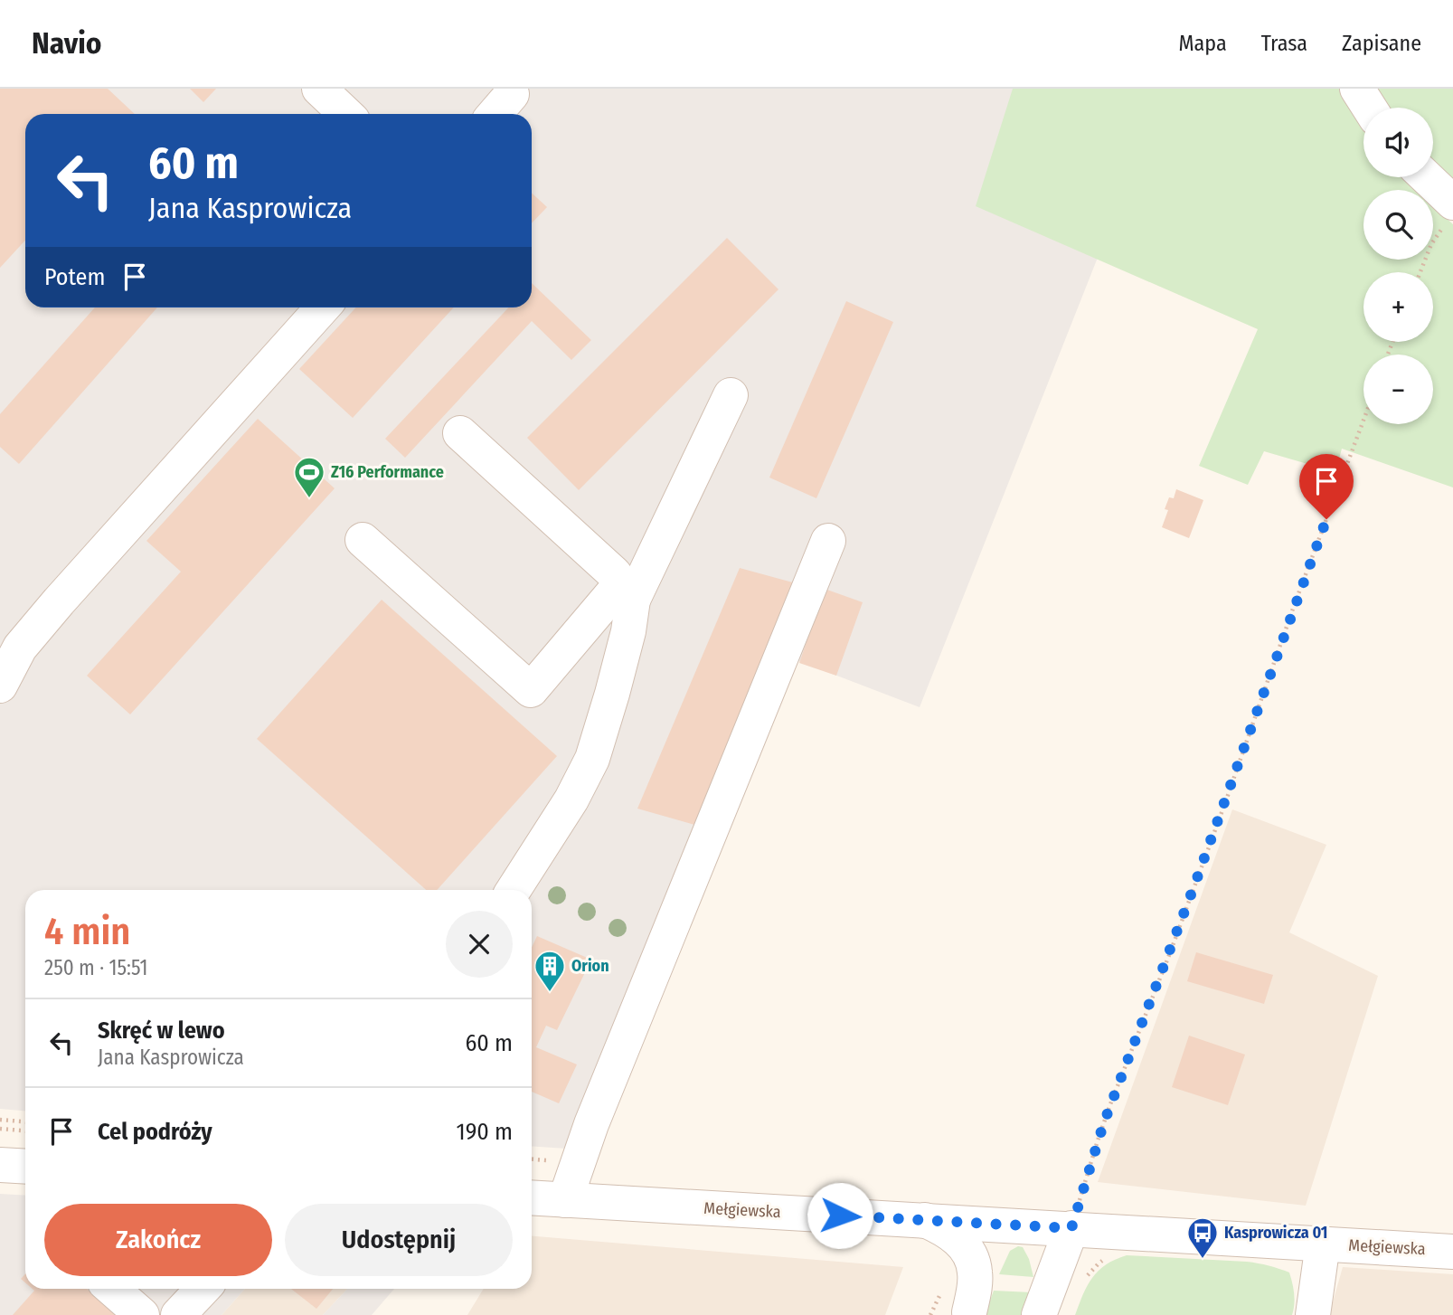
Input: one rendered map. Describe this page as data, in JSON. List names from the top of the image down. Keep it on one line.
{"streets":{"street":["Mełgiewska"]},"places":{"sports":["Z16 Performance"],"building":["Orion"],"bus stop":["Kasprowicza 01"]},"page":{"header":"Navio","nav":["Mapa","Trasa","Zapisane"],"map_buttons":["+","−"],"turn":["60 m","Jana Kasprowicza"],"then":"Potem","heading":["4 min","250 m · 15:51"],"list":[{"name":"Skręć w lewo","note":"Jana Kasprowicza","value":"60 m"},{"name":"Cel podróży","value":"190 m"}],"buttons":["Zakończ","Udostępnij"]}}
